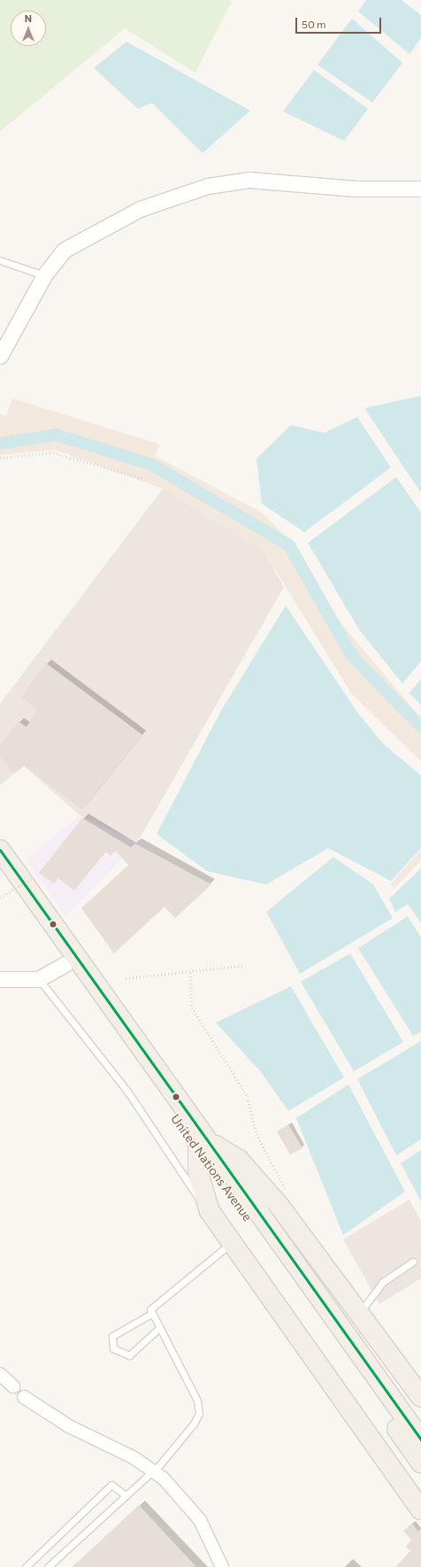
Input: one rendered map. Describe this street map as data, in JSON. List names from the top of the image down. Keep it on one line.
{"streets":{"main road":["United Nations Avenue"]},"scale_bar":"50 m","north":"top"}
